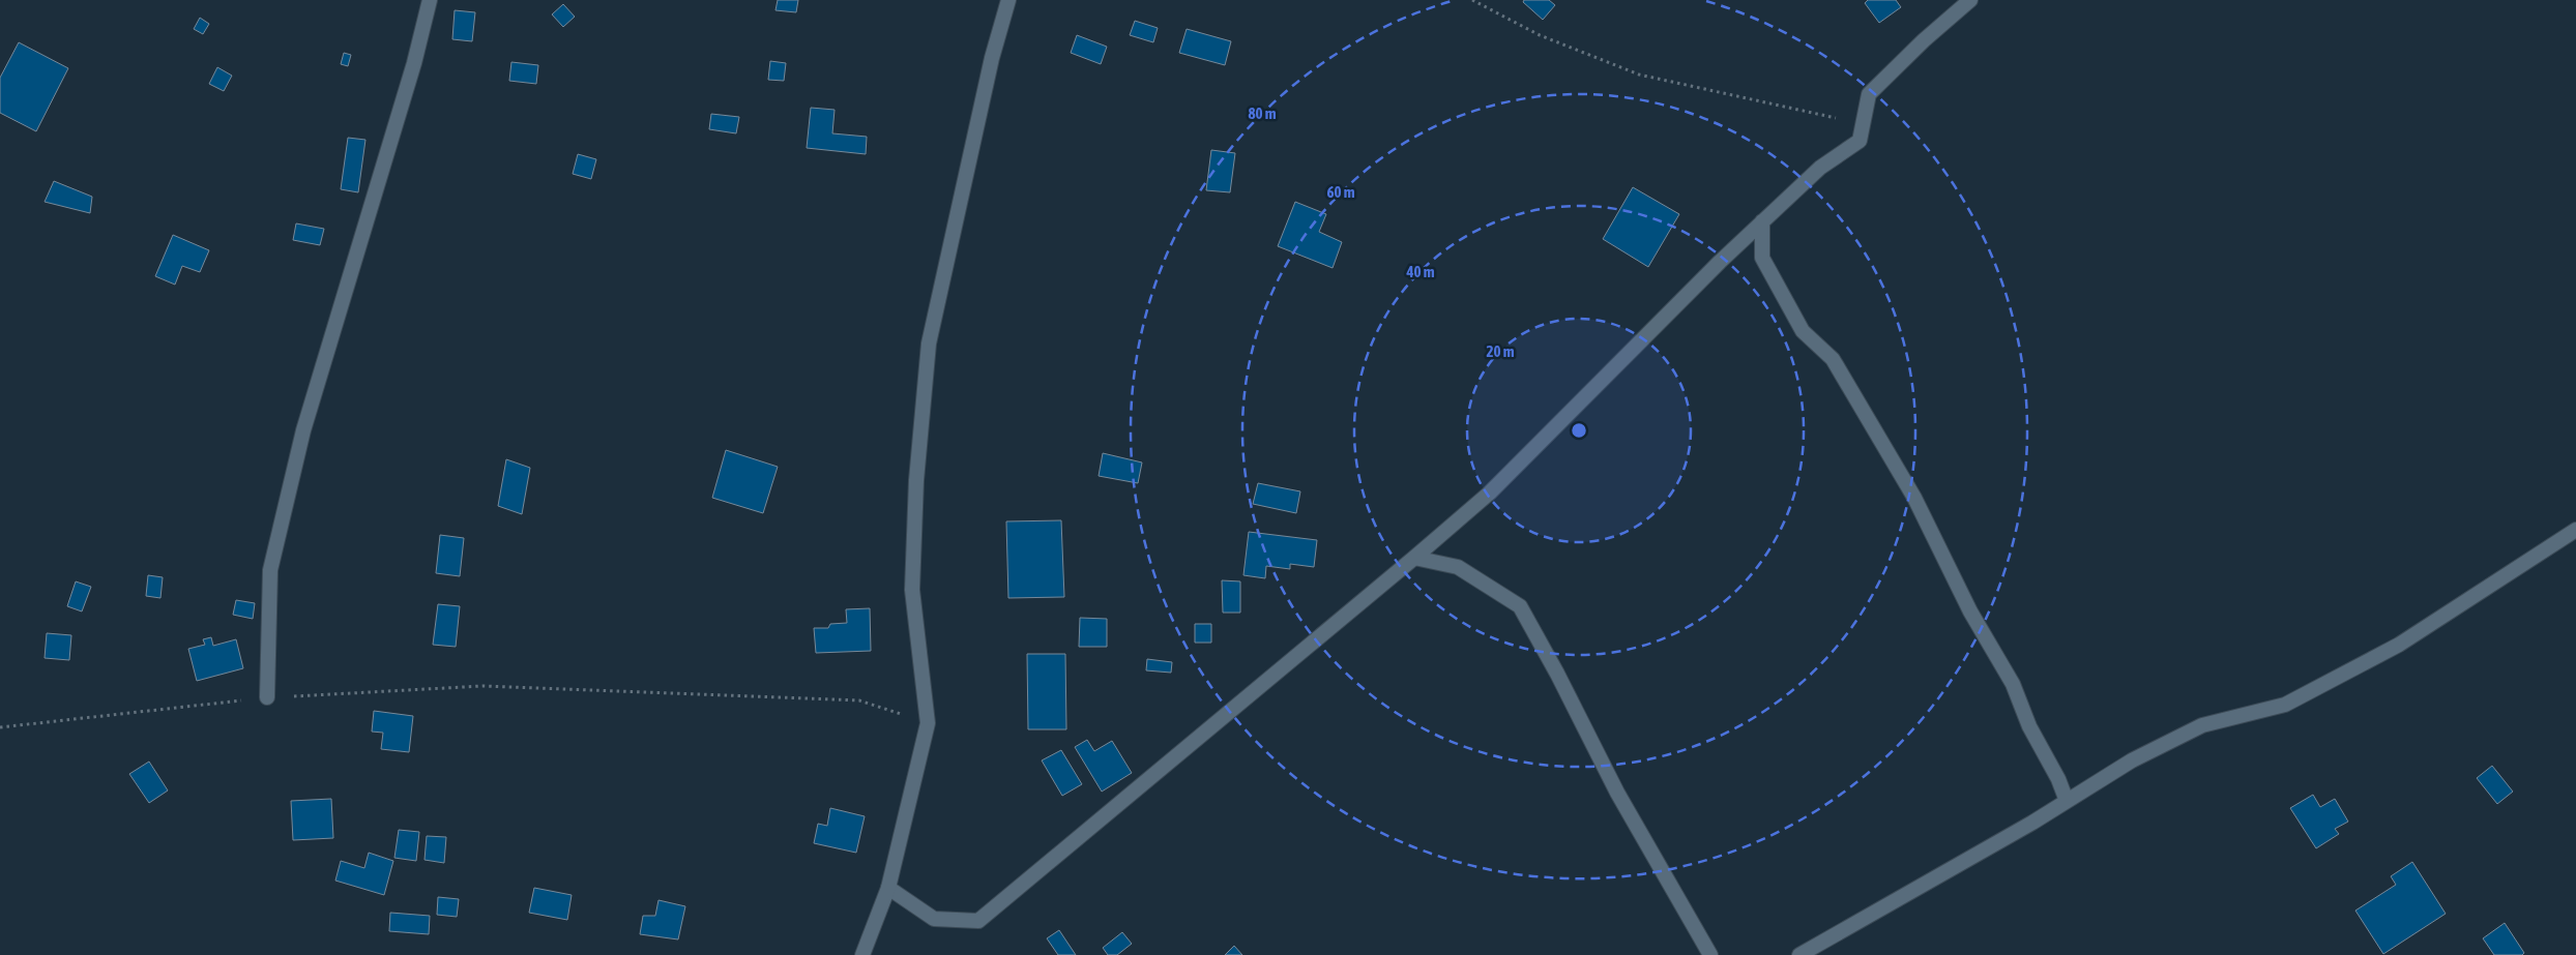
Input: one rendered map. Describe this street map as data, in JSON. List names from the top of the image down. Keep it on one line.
{"rings":["80 m","60 m","40 m","20 m"]}
